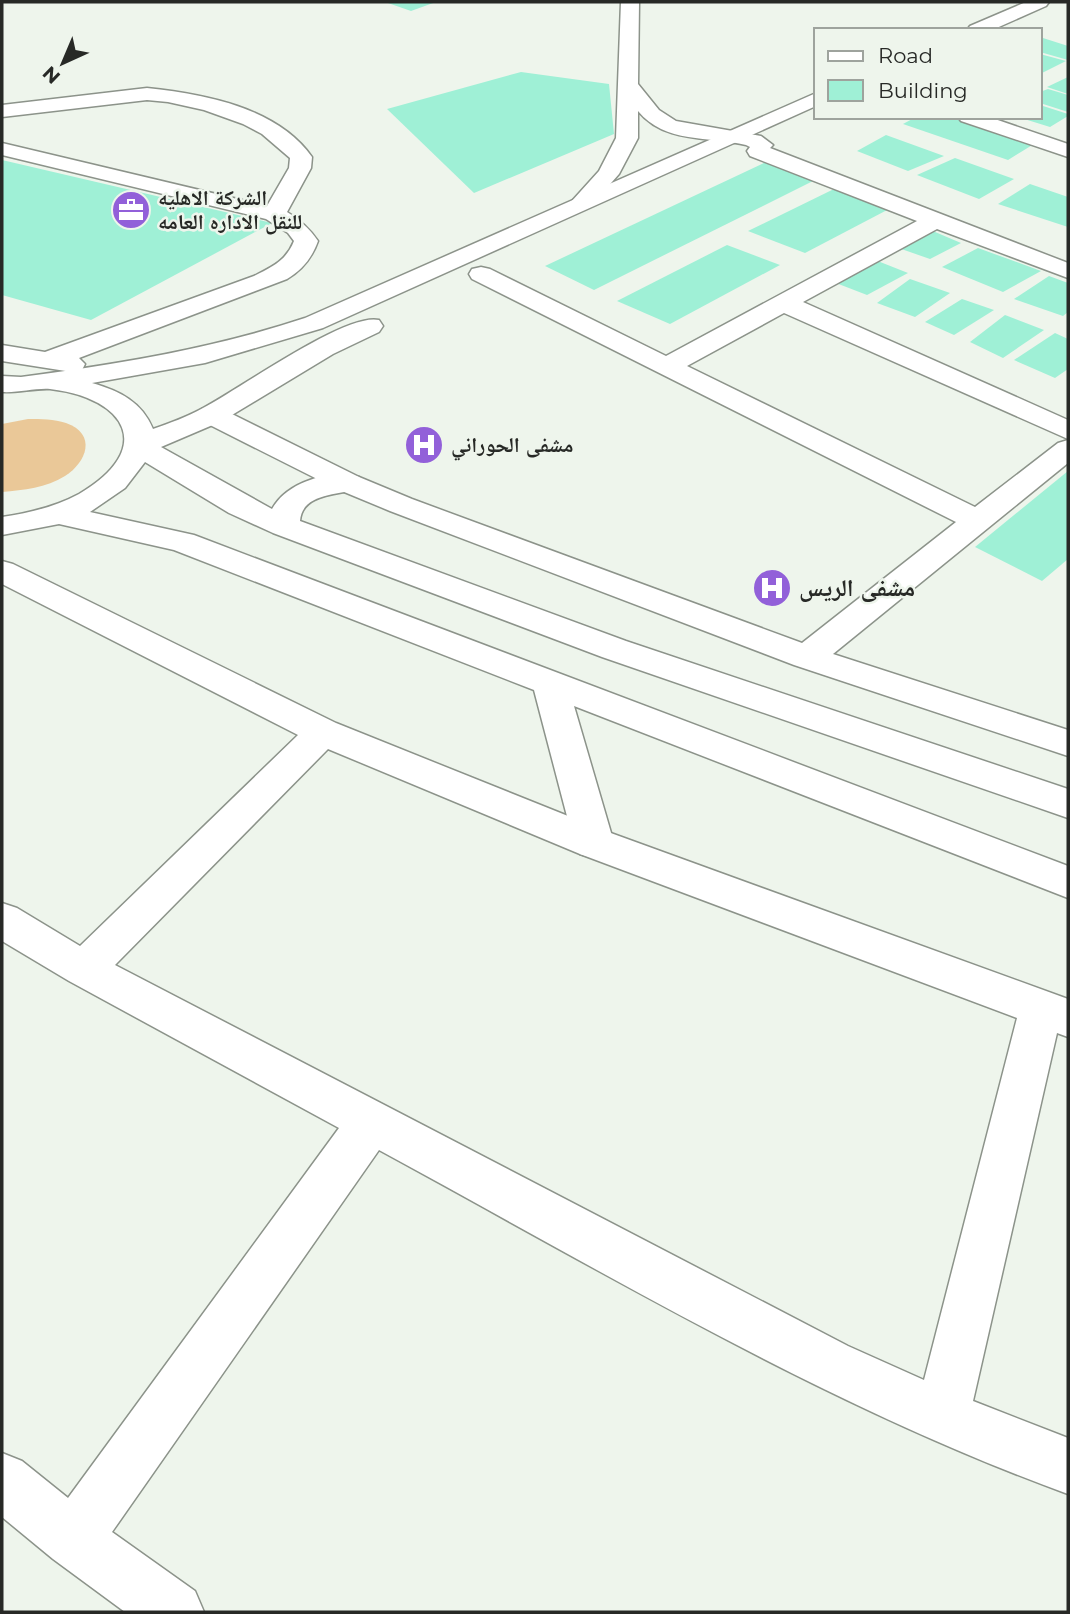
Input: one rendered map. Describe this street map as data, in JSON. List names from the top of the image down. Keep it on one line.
{"places":{"office":["الشركة الاهليه للنقل الاداره العامه"],"hospital":["مشفى الحوراني","مشفى الريس"]},"legend":["Road","Building"],"north":"bottom left"}
